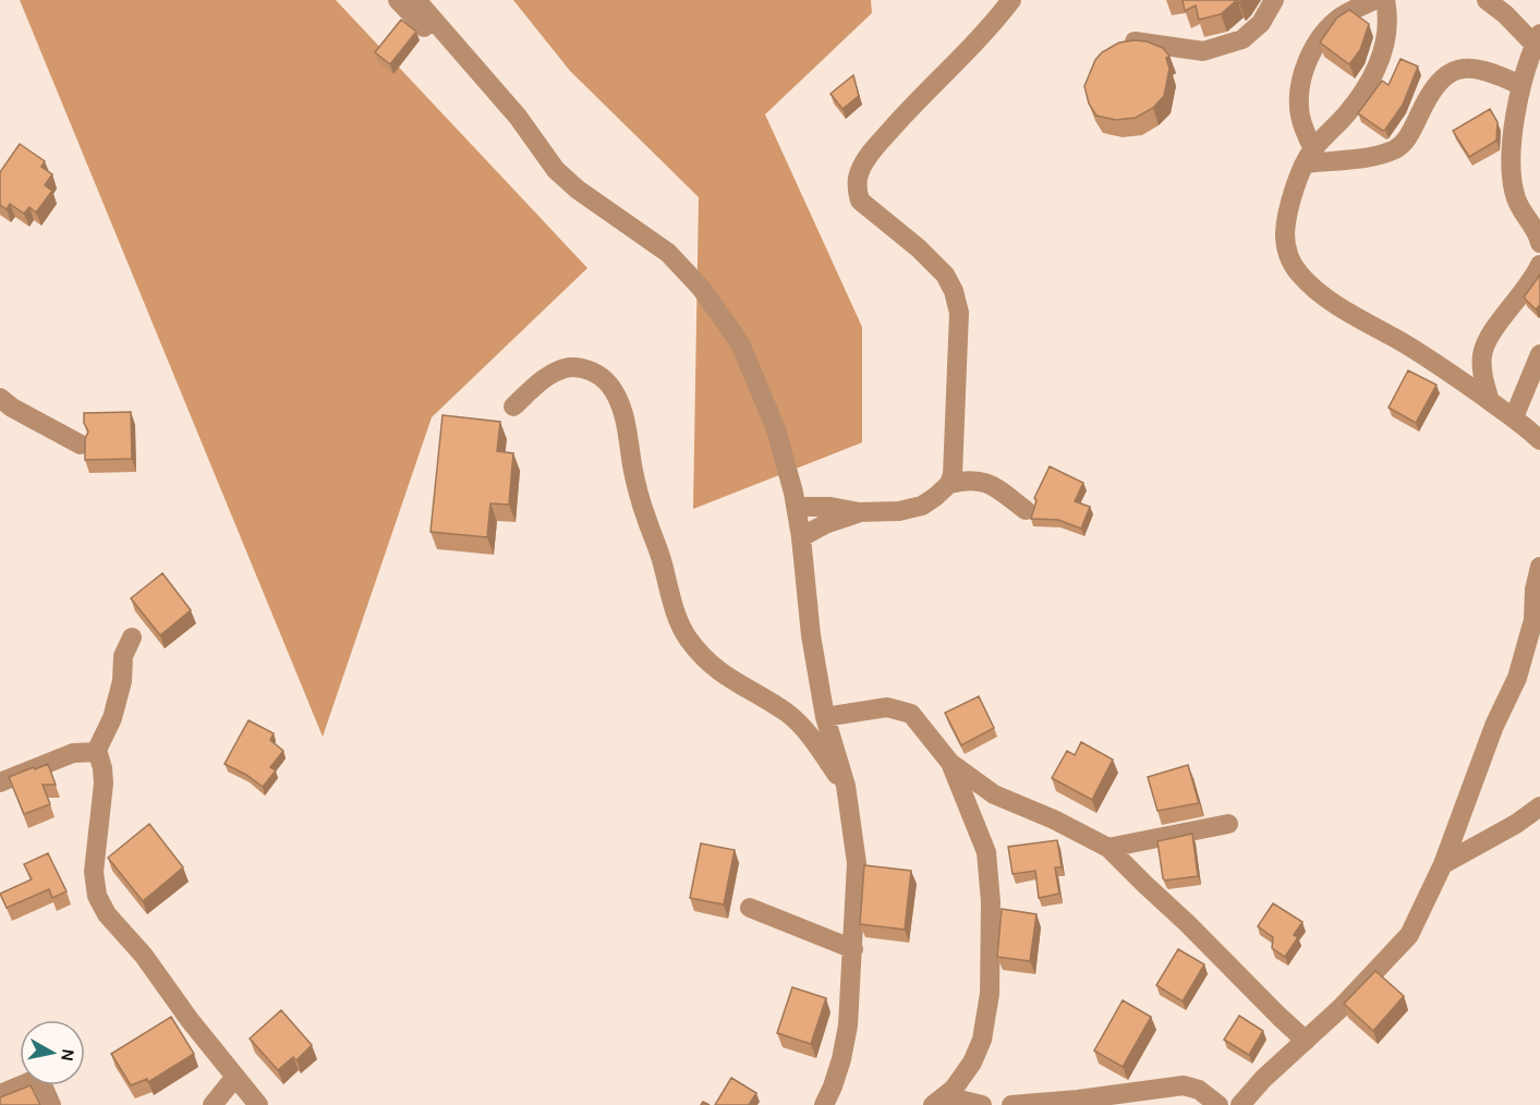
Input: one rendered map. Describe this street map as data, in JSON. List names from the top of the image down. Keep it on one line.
{"north":"right"}
